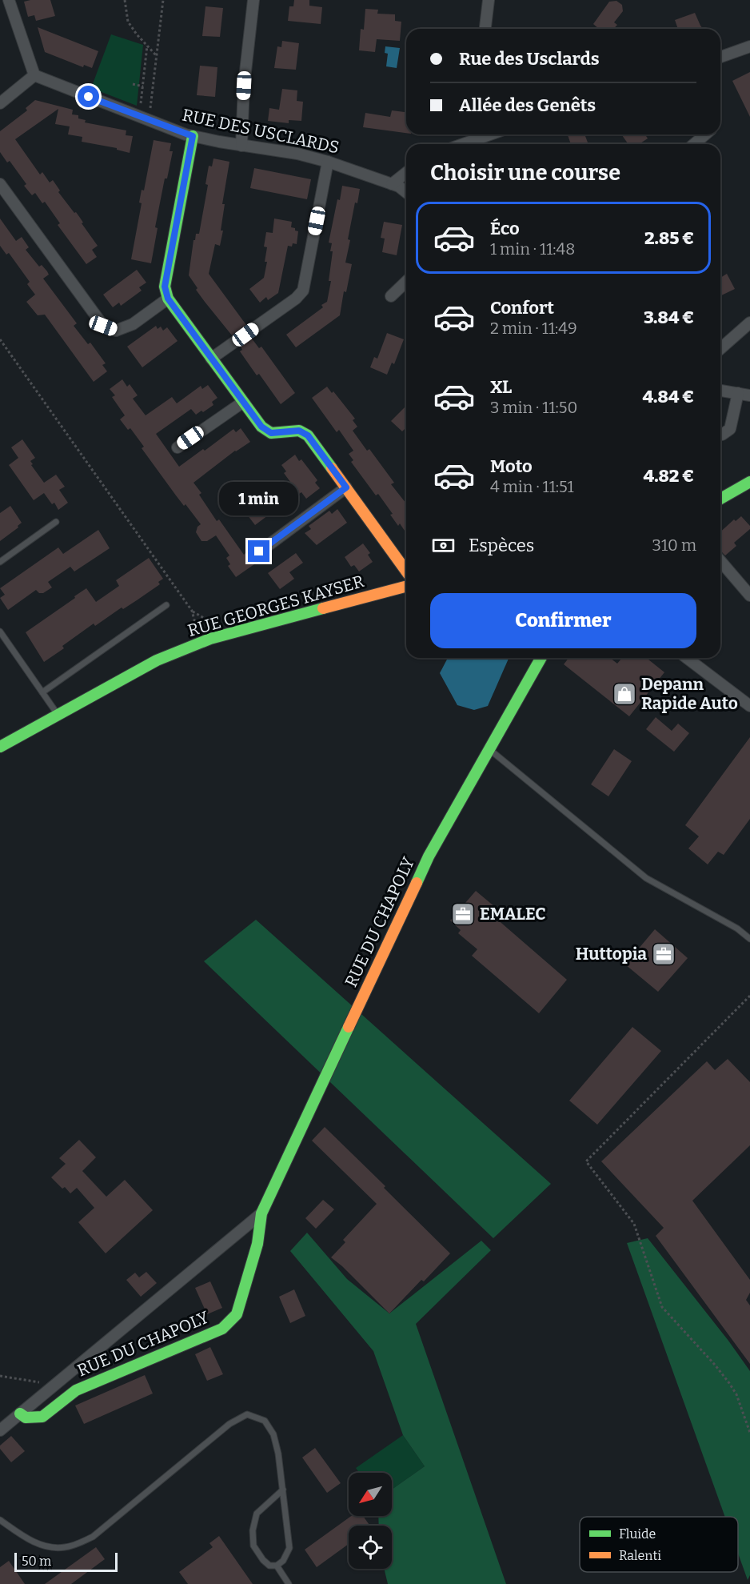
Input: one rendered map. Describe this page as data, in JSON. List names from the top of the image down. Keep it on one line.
{"streets":{"street":["RUE DES USCLARDS","RUE GEORGES KAYSER","RUE DU CHAPOLY"]},"places":{"shop":["Depann Rapide Auto"],"office":["EMALEC","Huttopia"]},"legend":["Fluide","Ralenti"],"scale_bar":"50 m","north":"bottom left","page":{"banner":["Rue des Usclards","Allée des Genêts"],"heading":"Choisir une course","list":[{"name":"Éco","note":"1 min · 11:48","value":"2.85 €"},{"name":"Confort","note":"2 min · 11:49","value":"3.84 €"},{"name":"XL","note":"3 min · 11:50","value":"4.84 €"},{"name":"Moto","note":"4 min · 11:51","value":"4.82 €"}],"bubble":"1 min","pay":["Espèces","310 m"],"buttons":"Confirmer","scale":"50 m"}}
